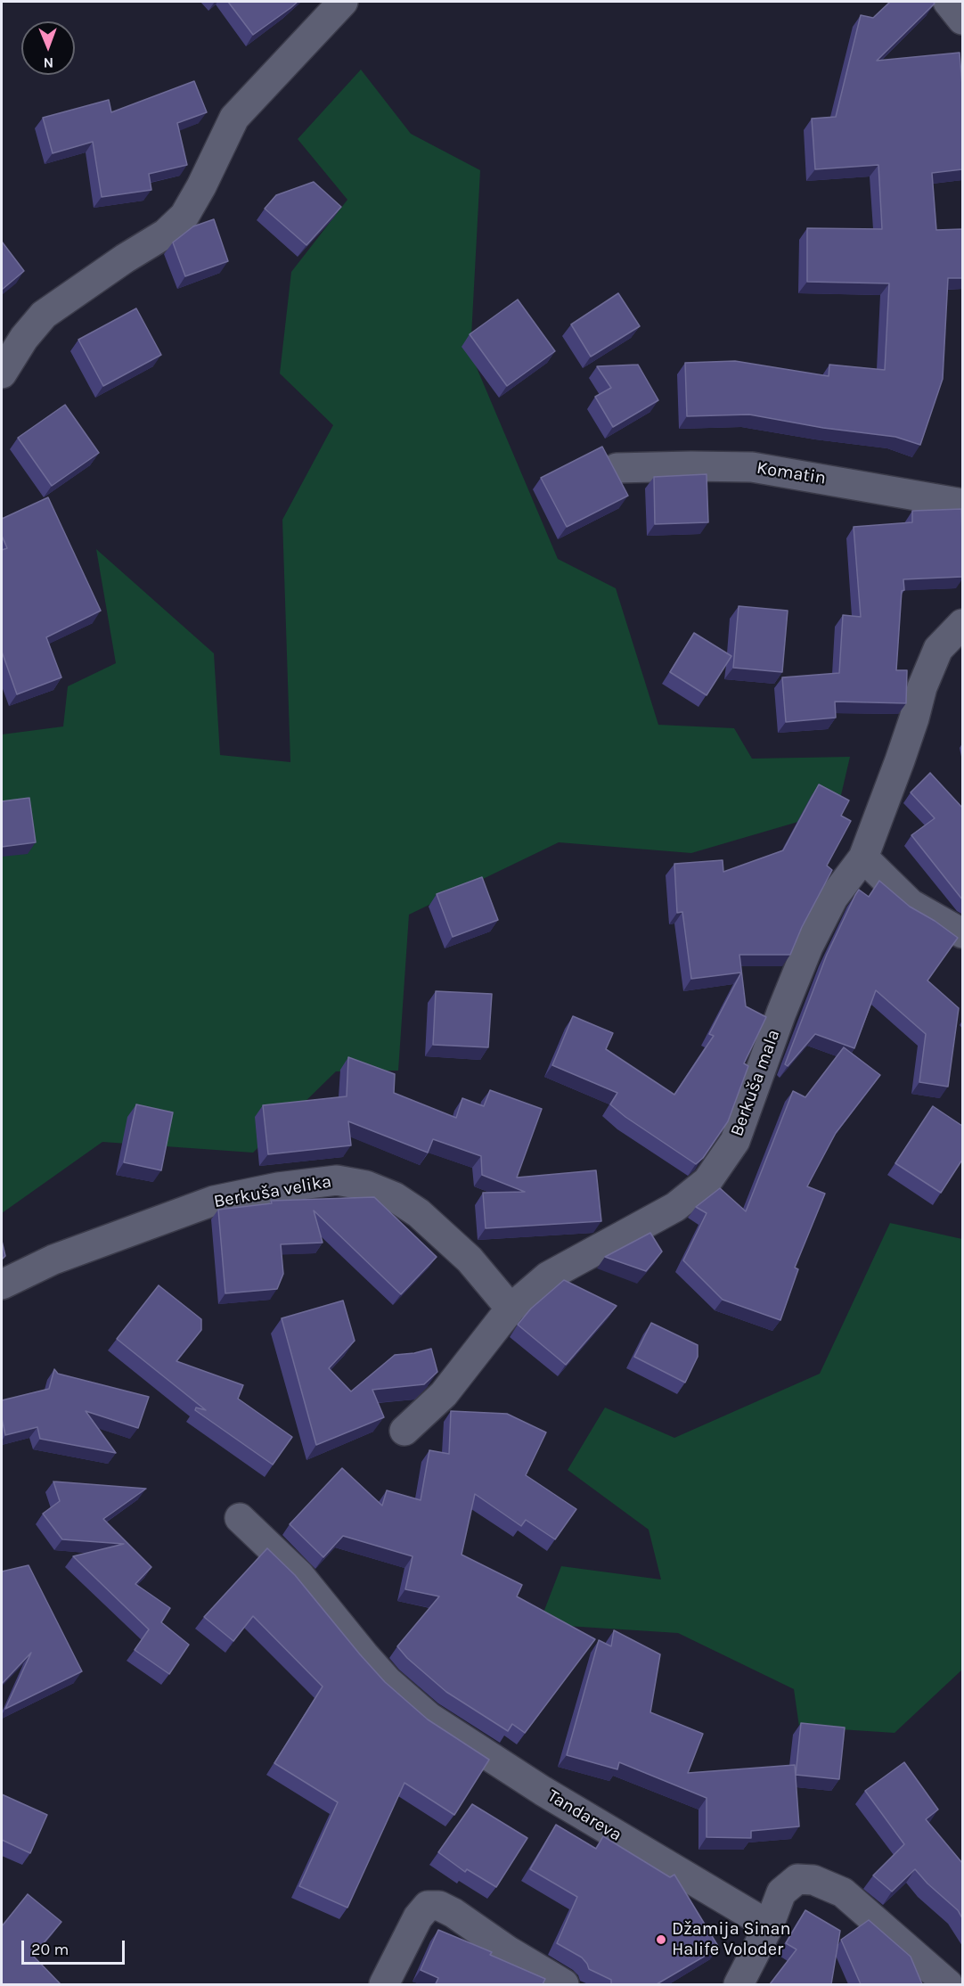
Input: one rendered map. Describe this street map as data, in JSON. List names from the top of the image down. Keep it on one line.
{"streets":{"street":["Komatin","Berkuša mala","Berkuša velika","Tandareva"]},"crossings":[["Berkuša mala","Berkuša velika"]],"places":["Džamija Sinan Halife Voloder"],"scale_bar":"20 m","north":"bottom"}
